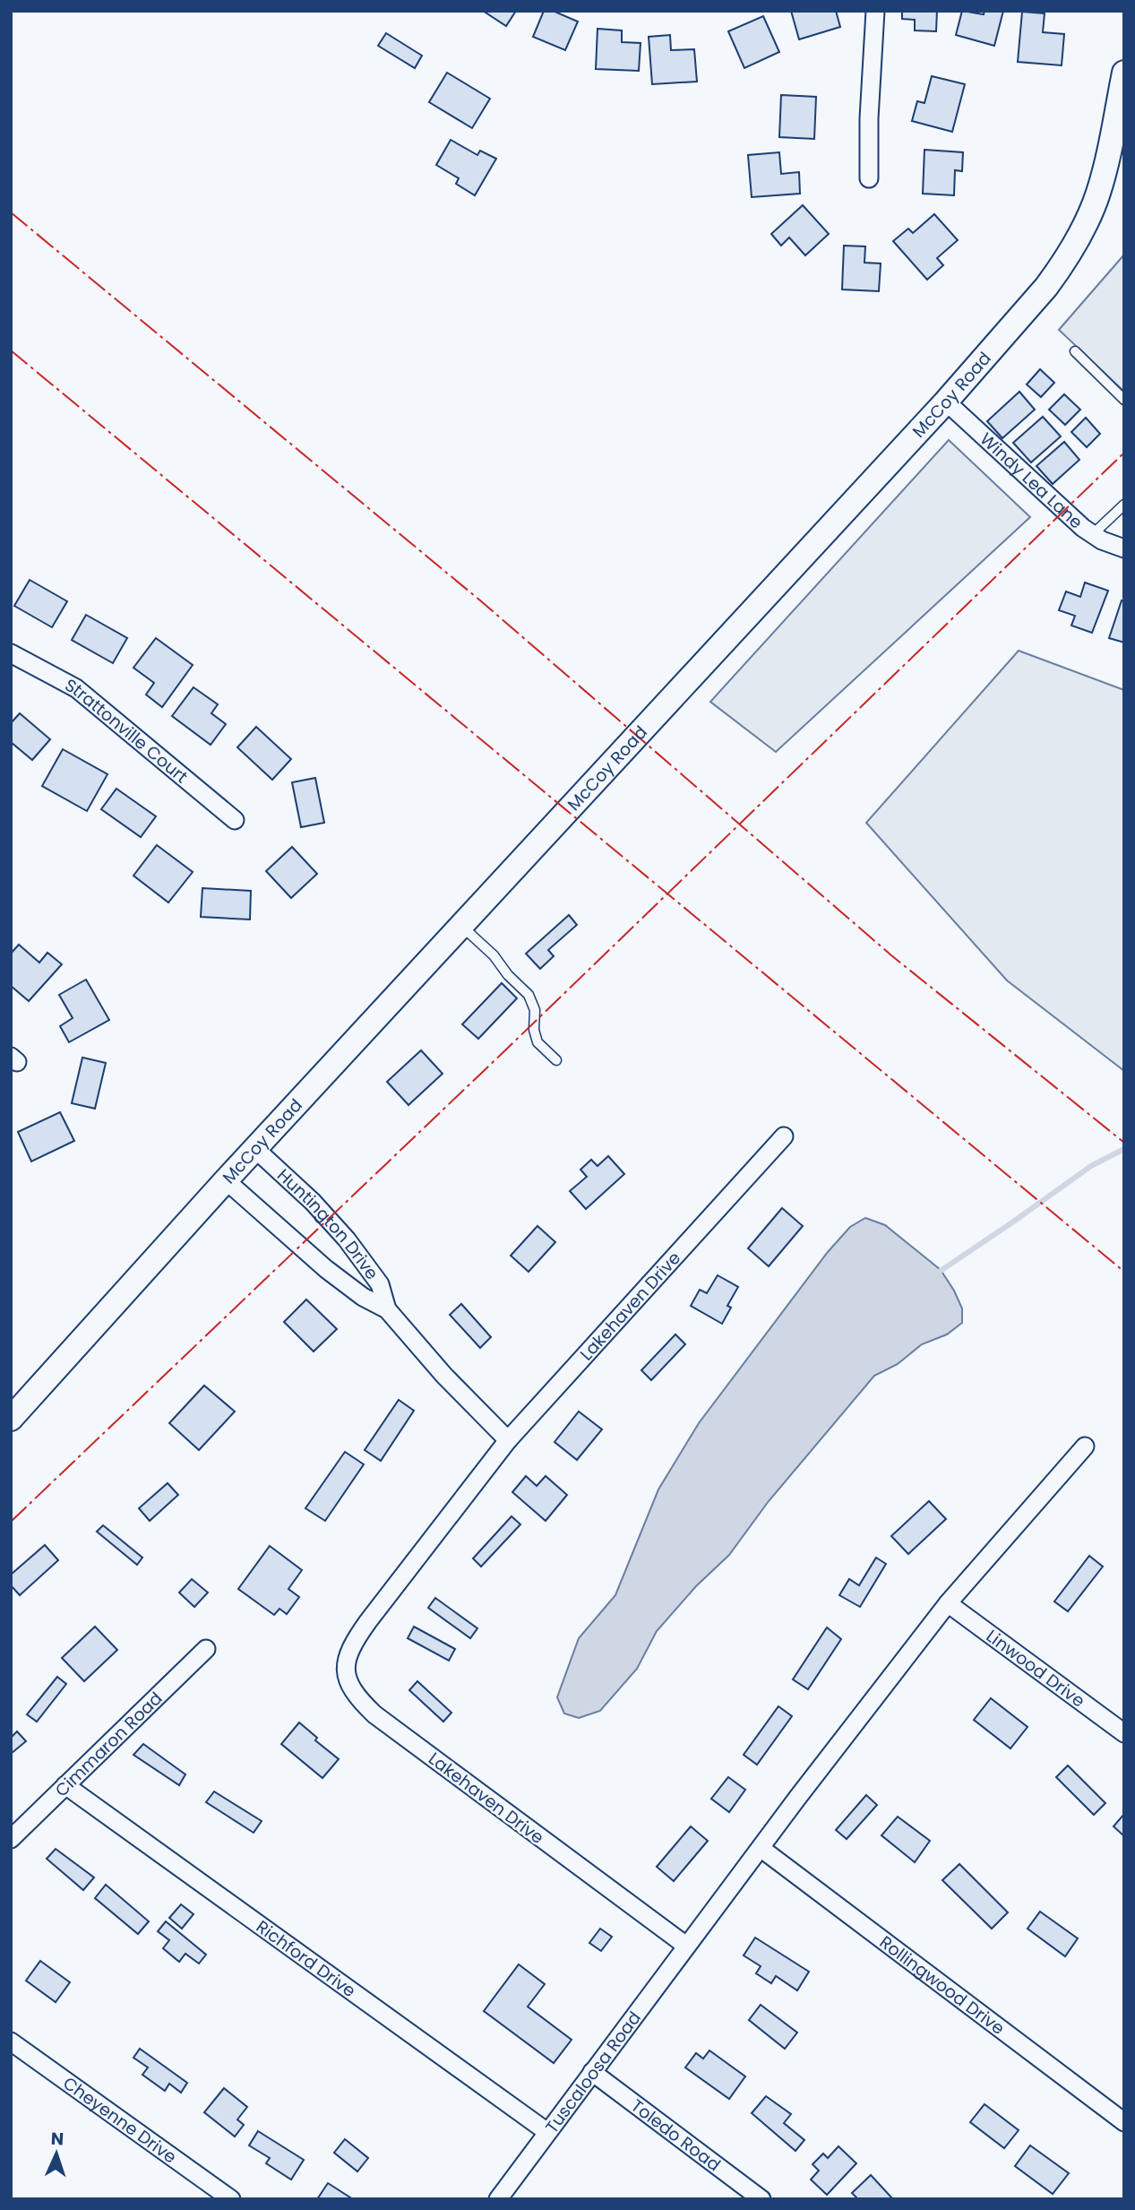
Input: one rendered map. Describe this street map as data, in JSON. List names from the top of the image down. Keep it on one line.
{"streets":{"main road":["McCoy Road"],"street":["Windy Lea Lane","Strattonville Court","Huntington Drive","Lakehaven Drive","Linwood Drive","Cimmaron Road","Richford Drive","Rollingwood Drive","Tuscaloosa Road","Cheyenne Drive","Toledo Road"]},"crossings":[["McCoy Road","Windy Lea Lane"],["McCoy Road","Huntington Drive"],["Huntington Drive","Lakehaven Drive"],["Lakehaven Drive","Tuscaloosa Road"],["Cimmaron Road","Richford Drive"],["Richford Drive","Tuscaloosa Road"],["Tuscaloosa Road","Toledo Road"]],"north":"top"}
